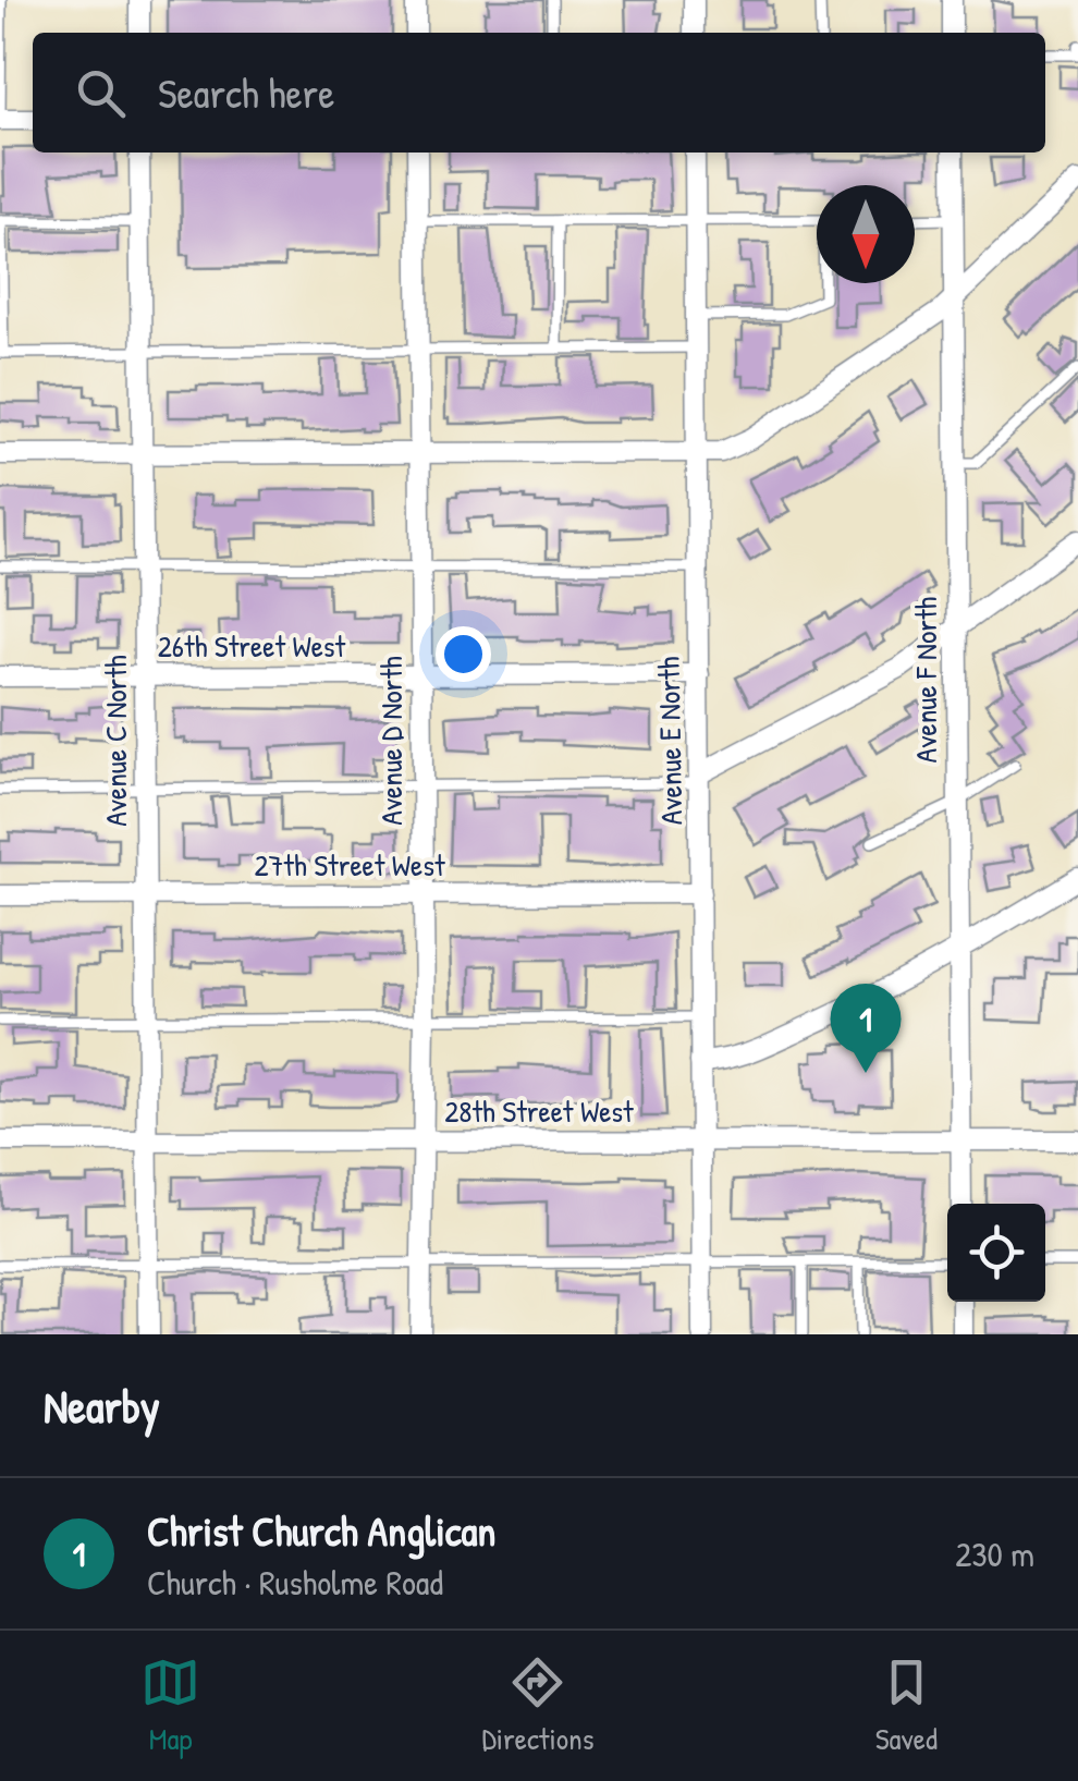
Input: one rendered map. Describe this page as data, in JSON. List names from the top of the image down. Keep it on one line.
{"streets":{"street":["26th Street West","Avenue F North","Avenue C North","Avenue D North","Avenue E North","27th Street West","28th Street West"]},"crossings":[["26th Street West","Avenue C North"],["26th Street West","Avenue D North"],["26th Street West","Avenue E North"],["Avenue F North","28th Street West"],["Avenue C North","27th Street West"],["Avenue C North","28th Street West"],["Avenue D North","27th Street West"],["Avenue D North","28th Street West"],["Avenue E North","27th Street West"],["Avenue E North","28th Street West"]],"north":"bottom","page":{"search":"Search here","pins":"1","heading":"Nearby","list":[{"mark":"1","name":"Christ Church Anglican","note":"Church · Rusholme Road","value":"230 m"}],"nav":["Map","Directions","Saved"]}}
